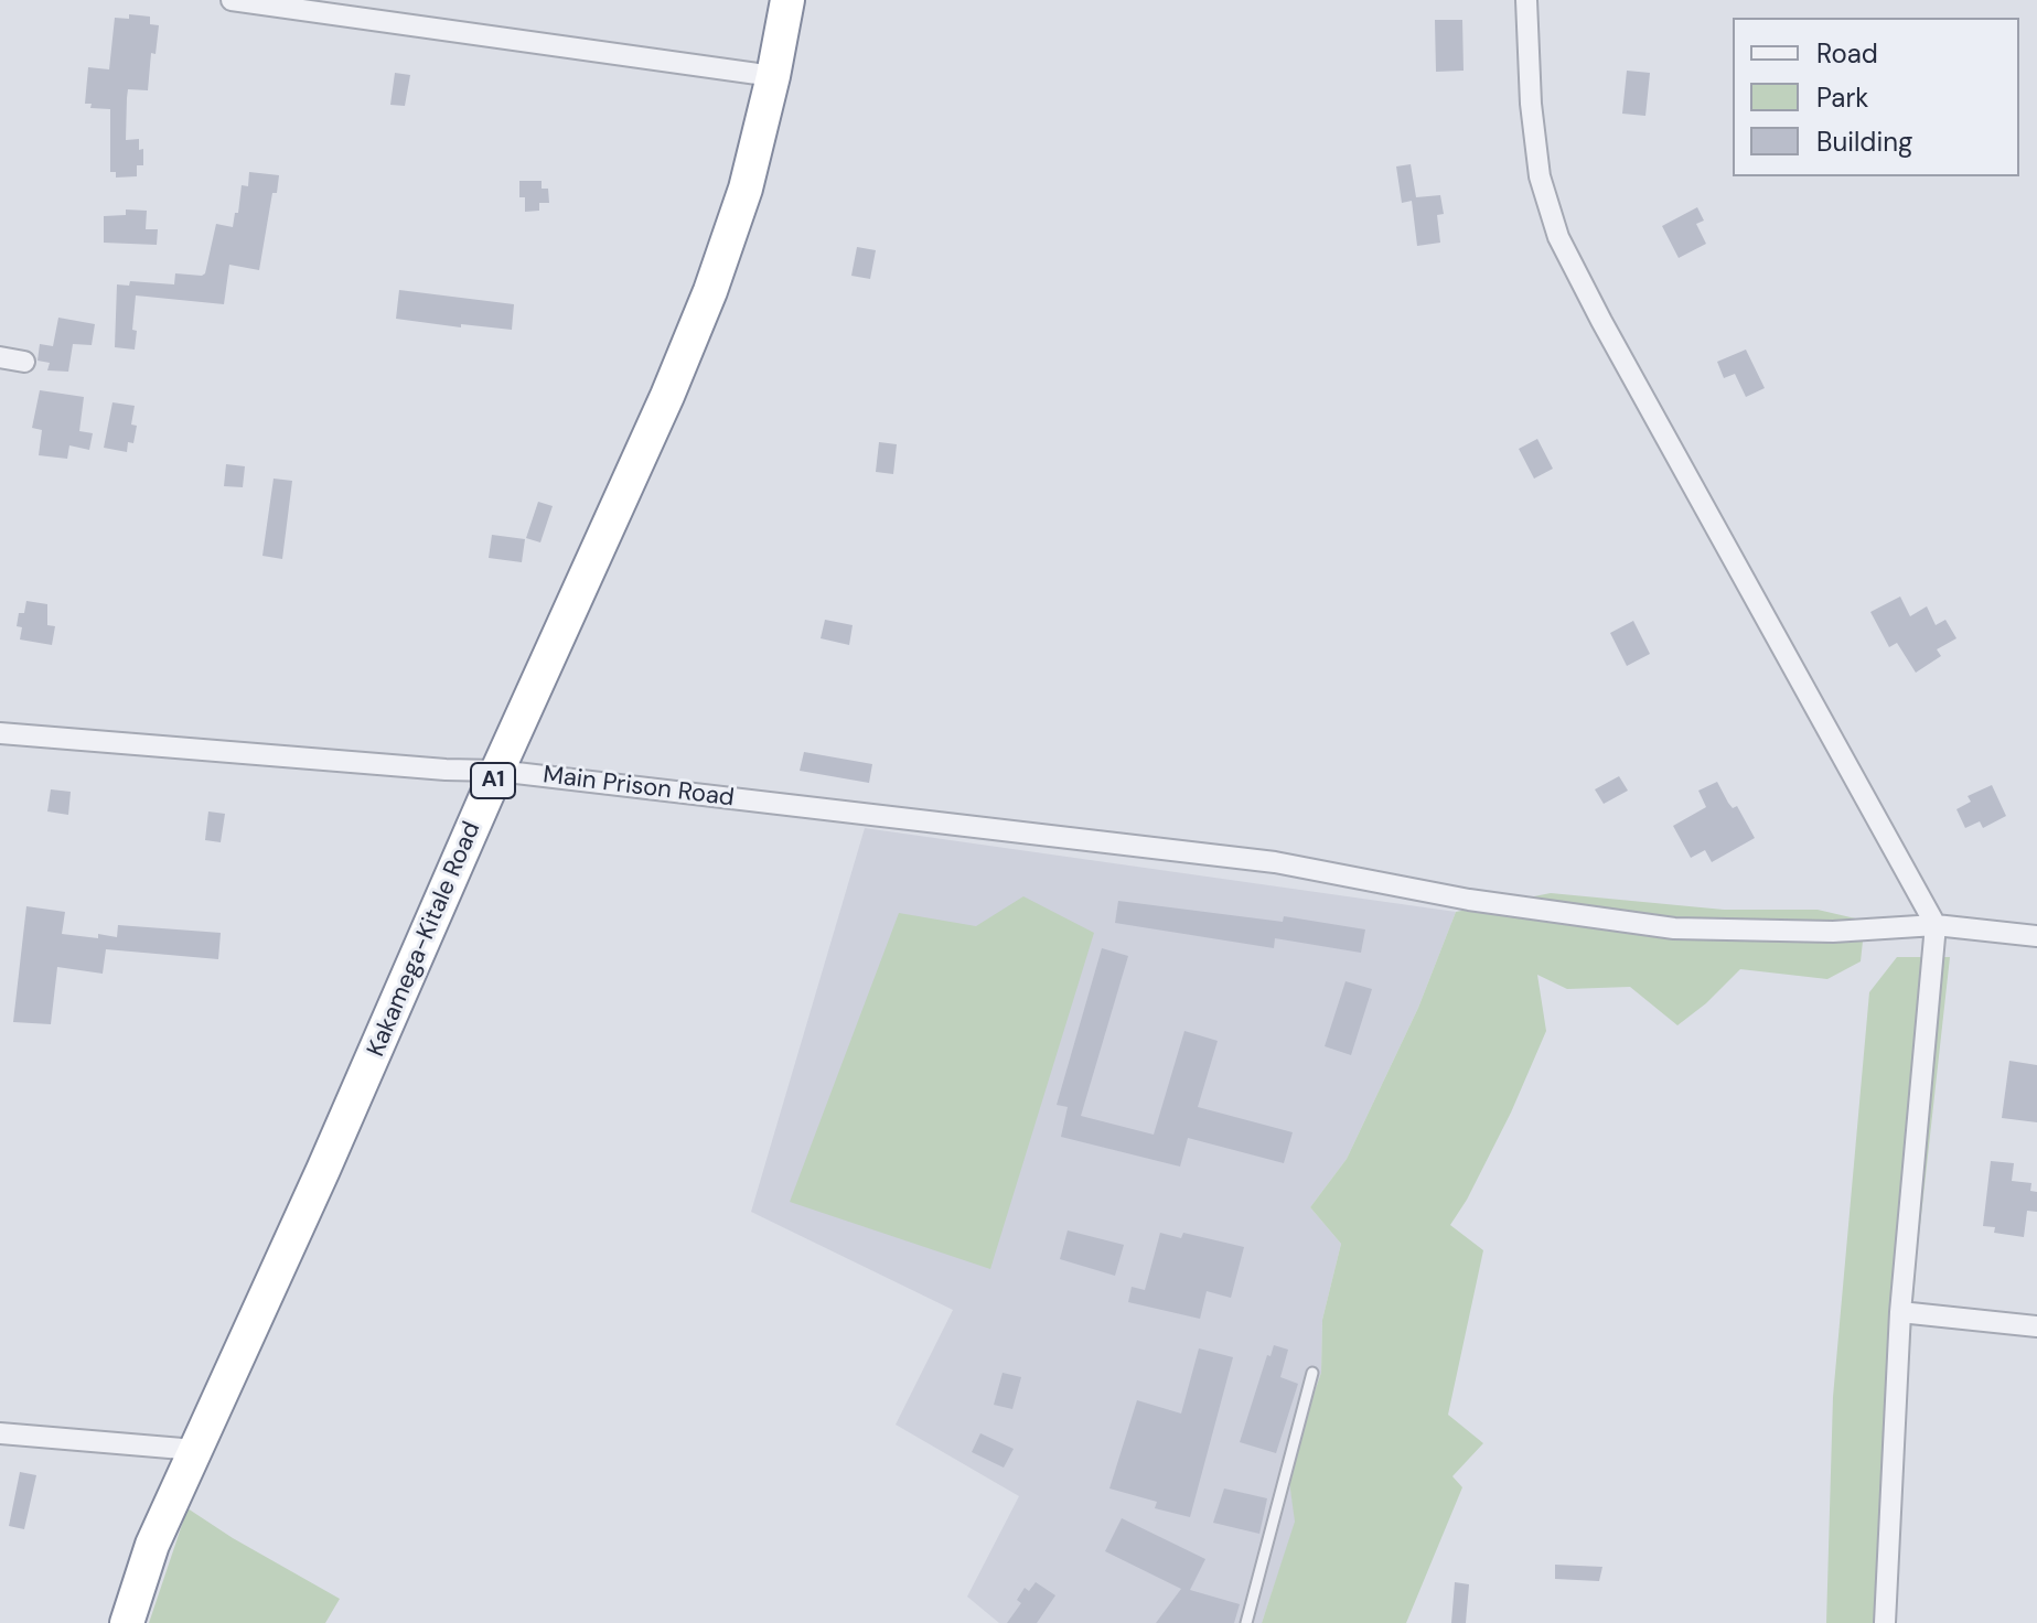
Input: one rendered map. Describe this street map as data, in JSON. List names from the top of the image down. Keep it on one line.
{"streets":{"highway":["A1","Kakamega-Kitale Road"],"street":["Main Prison Road"]},"crossings":[["Main Prison Road","Kakamega-Kitale Road"]],"legend":["Road","Park","Building"]}
